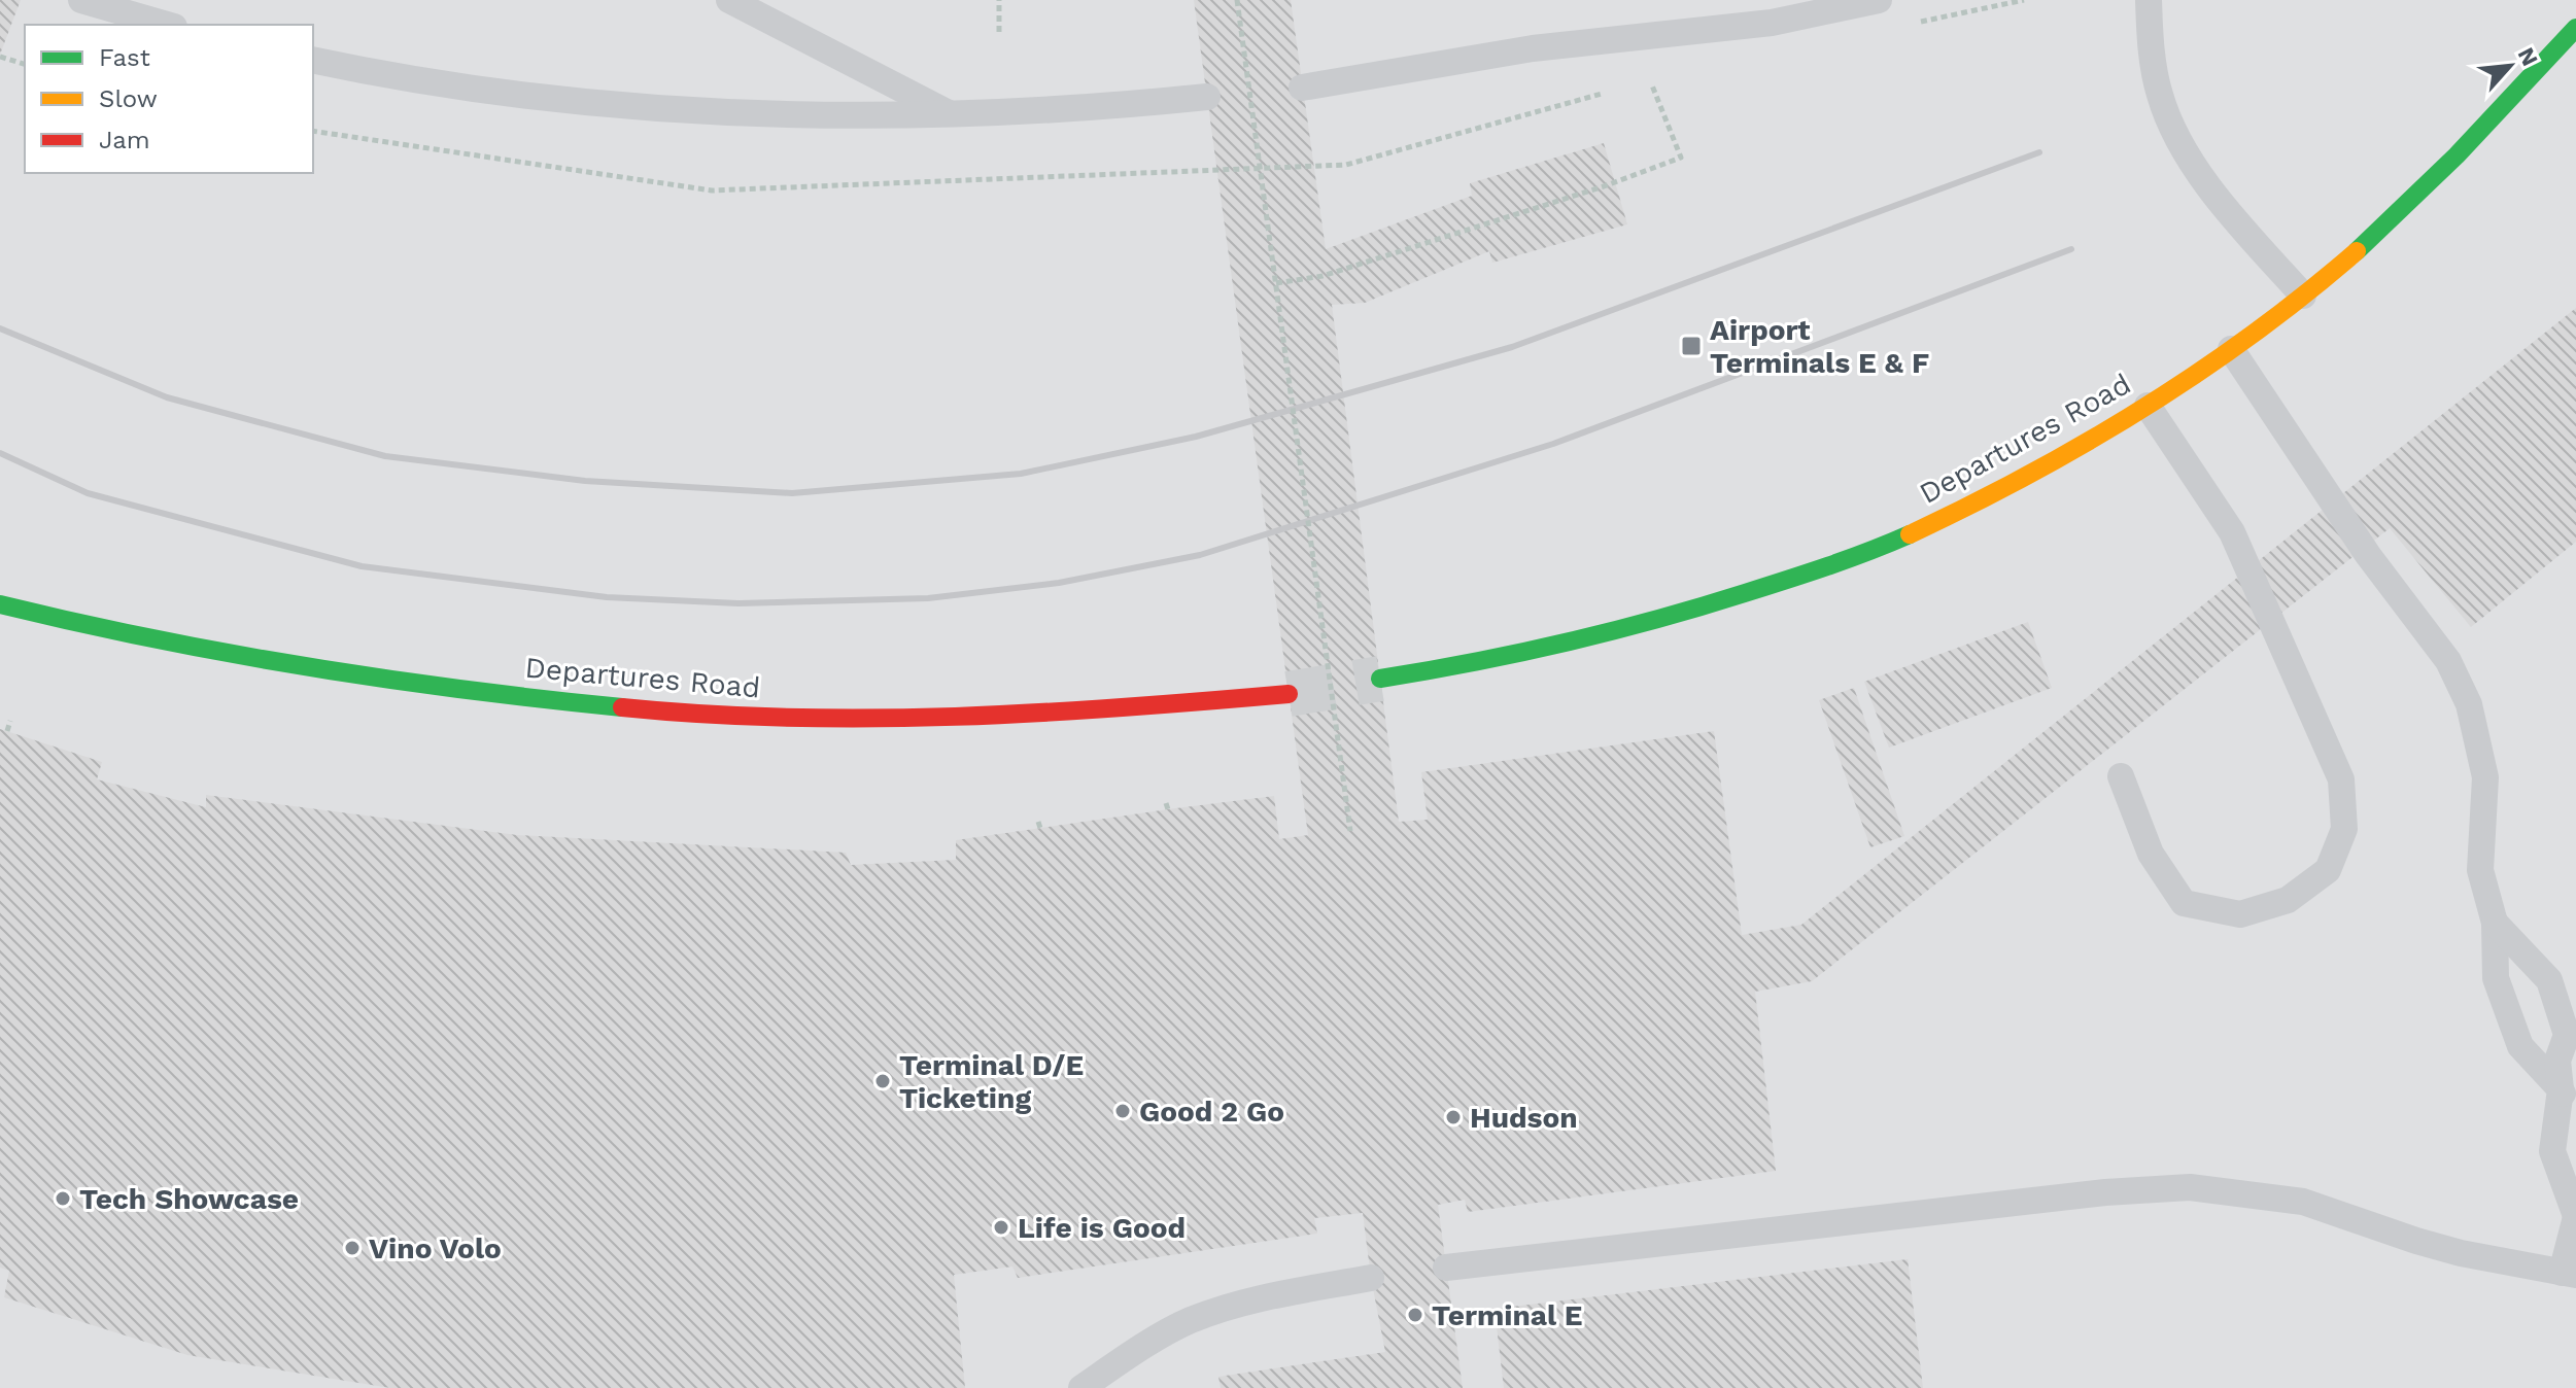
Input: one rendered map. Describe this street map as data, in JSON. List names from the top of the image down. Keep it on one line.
{"streets":{"street":["Departures Road"]},"places":{"transit":["Airport Terminals E & F"],"other":["Terminal D/E Ticketing","Good 2 Go","Hudson","Tech Showcase","Life is Good","Vino Volo","Terminal E"]},"legend":["Fast","Slow","Jam"],"north":"top right"}
